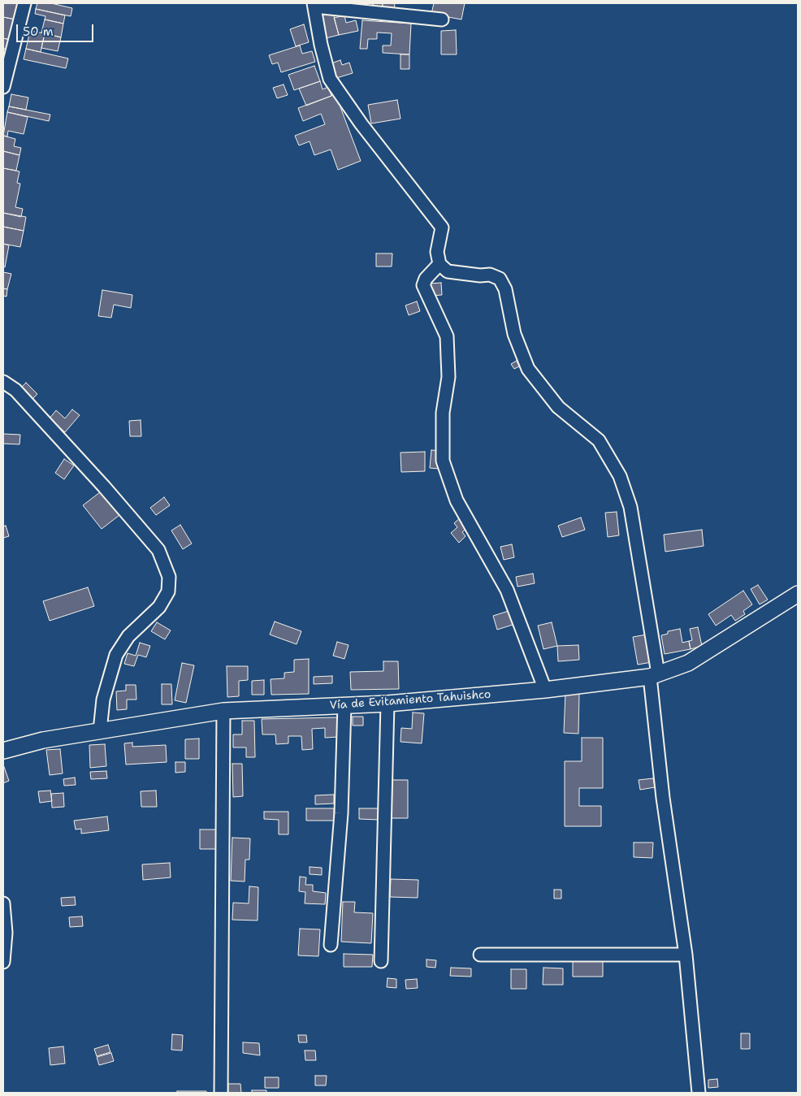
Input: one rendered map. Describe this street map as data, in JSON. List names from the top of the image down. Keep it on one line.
{"streets":{"main road":["Vía de Evitamiento Tahuishco"]},"scale_bar":"50 m"}
